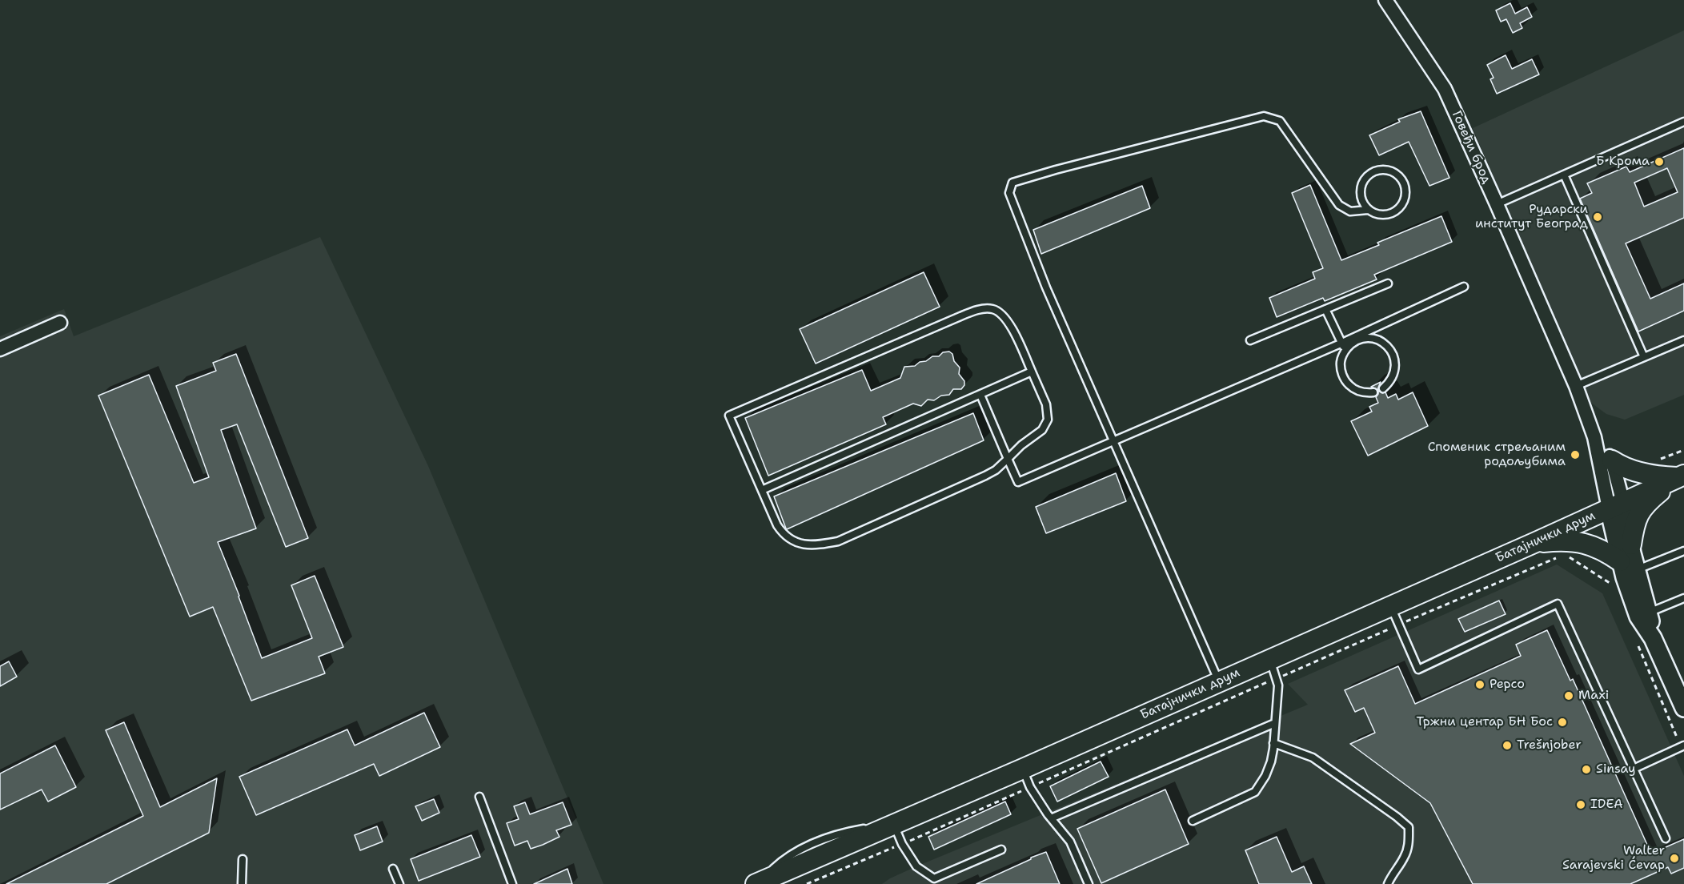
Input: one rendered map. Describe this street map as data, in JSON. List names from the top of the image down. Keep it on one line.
{"streets":{"main road":["Батајнички друм"],"street":["Говеђи брод"]},"places":["Б Крома","Рударски институт Београд","Споменик стрељаним родољубима","Pepco","Maxi","Тржни центар БН Бос","Trešnjober","Sinsay","IDEA","Walter Sarajevski Ćevap"]}
